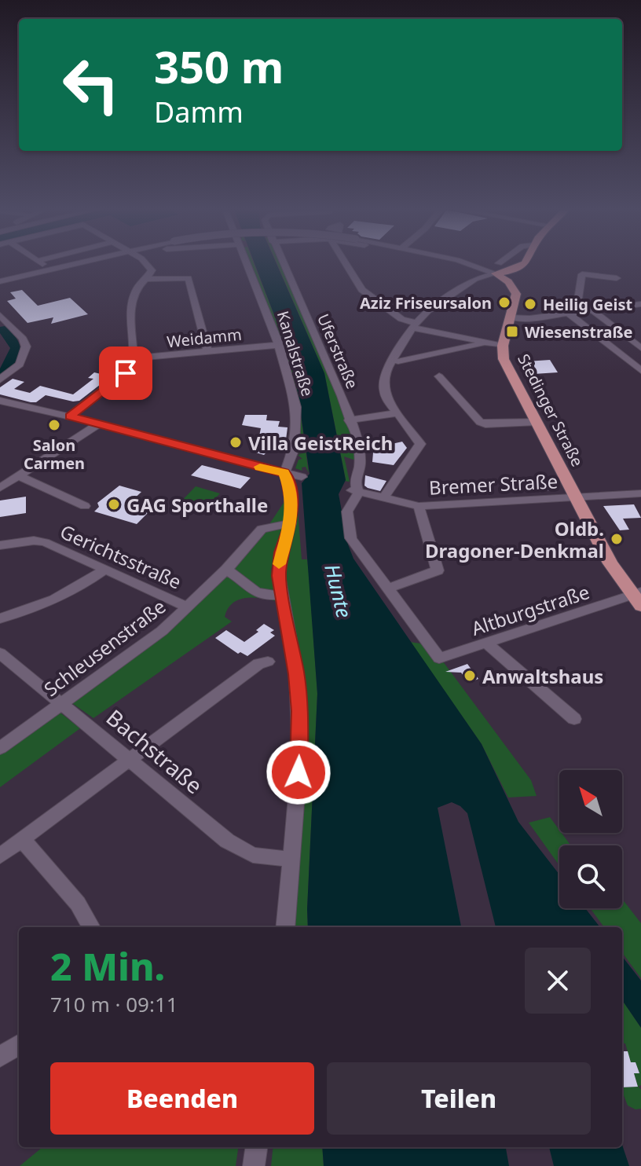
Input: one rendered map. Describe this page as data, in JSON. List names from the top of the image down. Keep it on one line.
{"streets":{"main road":["Stedinger Straße"],"street":["Weidamm","Uferstraße","Kanalstraße","Bremer Straße","Gerichtsstraße","Altburgstraße","Schleusenstraße","Bachstraße"]},"crossings":[["Weidamm","Kanalstraße"],["Uferstraße","Bremer Straße"],["Uferstraße","Altburgstraße"],["Stedinger Straße","Bremer Straße"],["Stedinger Straße","Altburgstraße"],["Gerichtsstraße","Schleusenstraße"],["Schleusenstraße","Bachstraße"]],"water":["Hunte"],"places":{"other":["Aziz Friseursalon","Heilig Geist","Salon Carmen","Villa GeistReich","GAG Sporthalle","Oldb. Dragoner-Denkmal","Anwaltshaus"],"transit":["Wiesenstraße"]},"north":"top left","page":{"turn":["350 m","Damm"],"heading":["2 Min.","710 m · 09:11"],"buttons":["Beenden","Teilen"]}}
